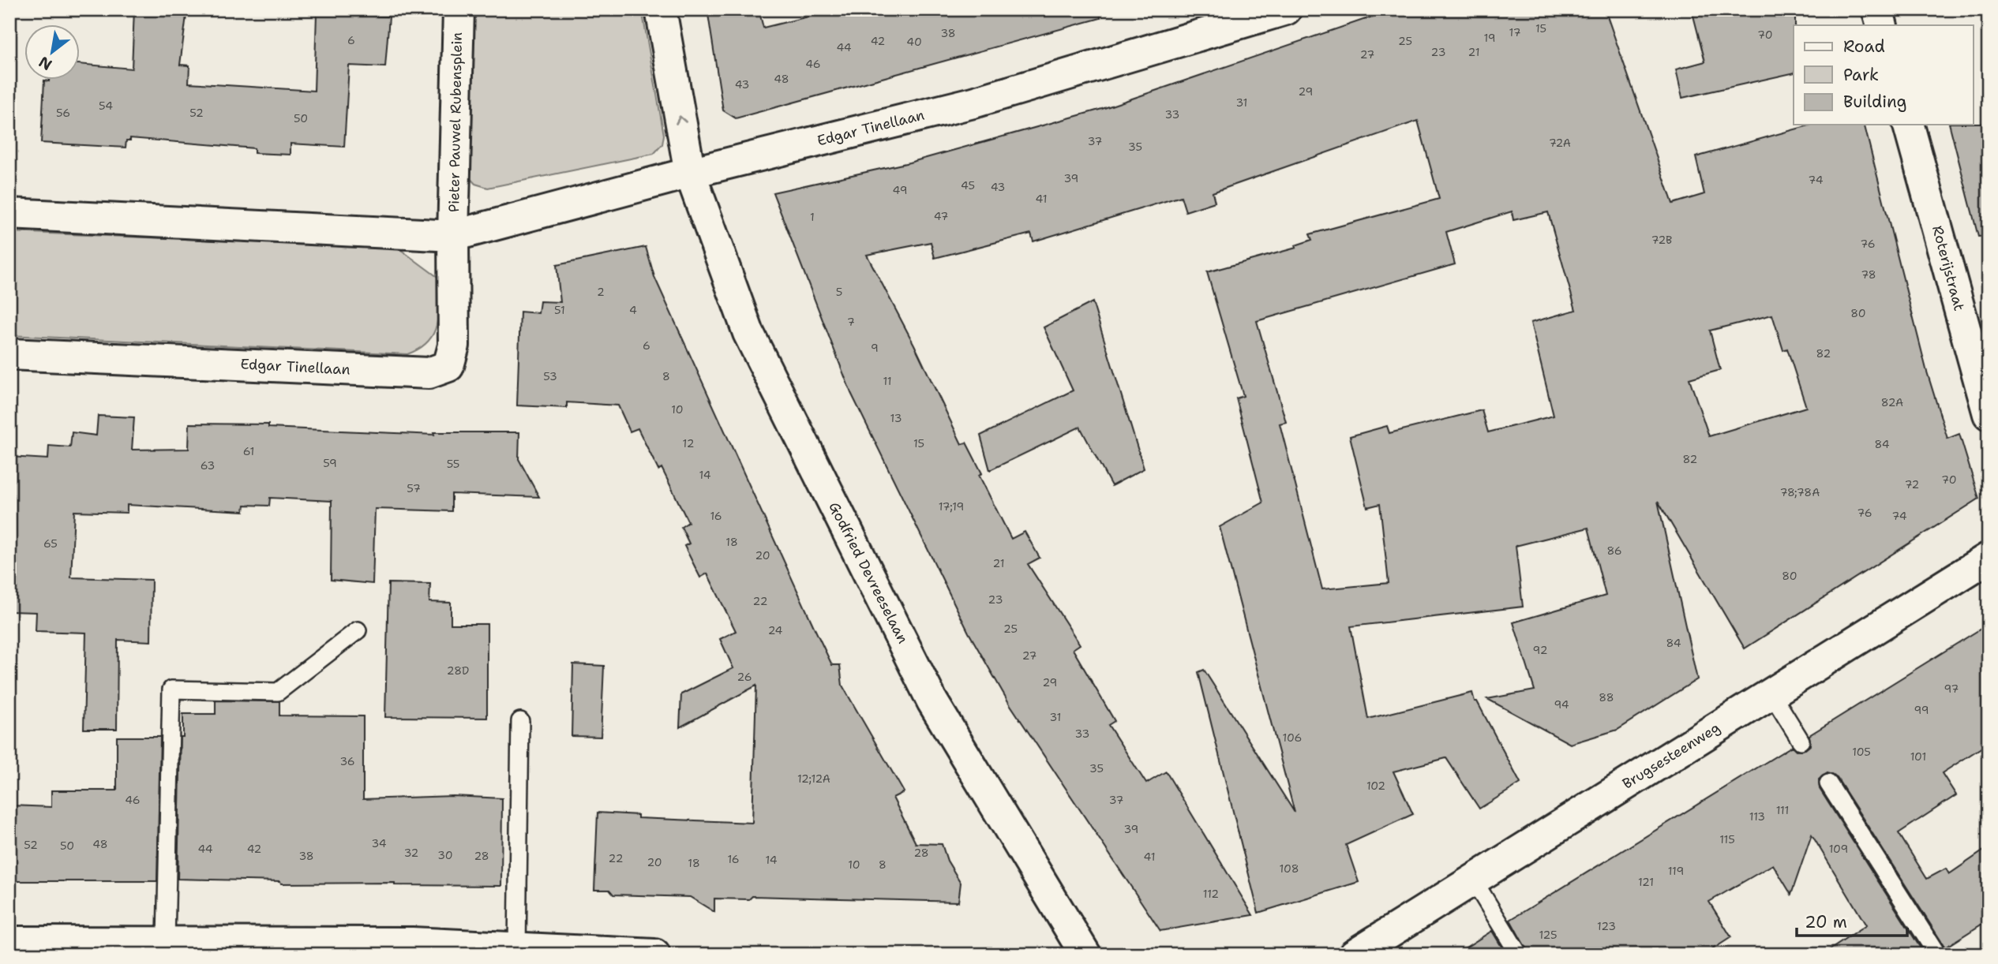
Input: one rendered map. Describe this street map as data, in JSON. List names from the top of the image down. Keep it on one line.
{"streets":{"street":["Pieter Pauwel Rubensplein","Edgar Tinellaan","Roterijstraat","Godfried Devreeselaan","Brugsesteenweg"]},"crossings":[["Pieter Pauwel Rubensplein","Edgar Tinellaan"],["Edgar Tinellaan","Godfried Devreeselaan"]],"house_numbers":["15","17","38","70","19","6","42","25","40","44","23","21","27","46","48","43","29","31","54","56","52","33","50","37","72A","35","39","74","45","43","49","41","47","1","72B","76","78","2","5","51","4","80","7","6","9","82","53","8","11","82A","10","13","12","15","84","61","82","59","55","63","14","70","72","57","78;78A","17;19","76","16","74","18","65","86","20","21","80","23","22","25","24","84","92","27","28D","26","29","97","88","94","99","31","33","106","105","101","36","35","12;12A","102","46","37","111","113","39","115","34","48","52","50","44","42","109","32","28","30","38","28","41","22","16","14","20","18","10","8","108","119","121","112","123","125"],"legend":["Road","Park","Building"],"scale_bar":"20 m","north":"bottom left"}
